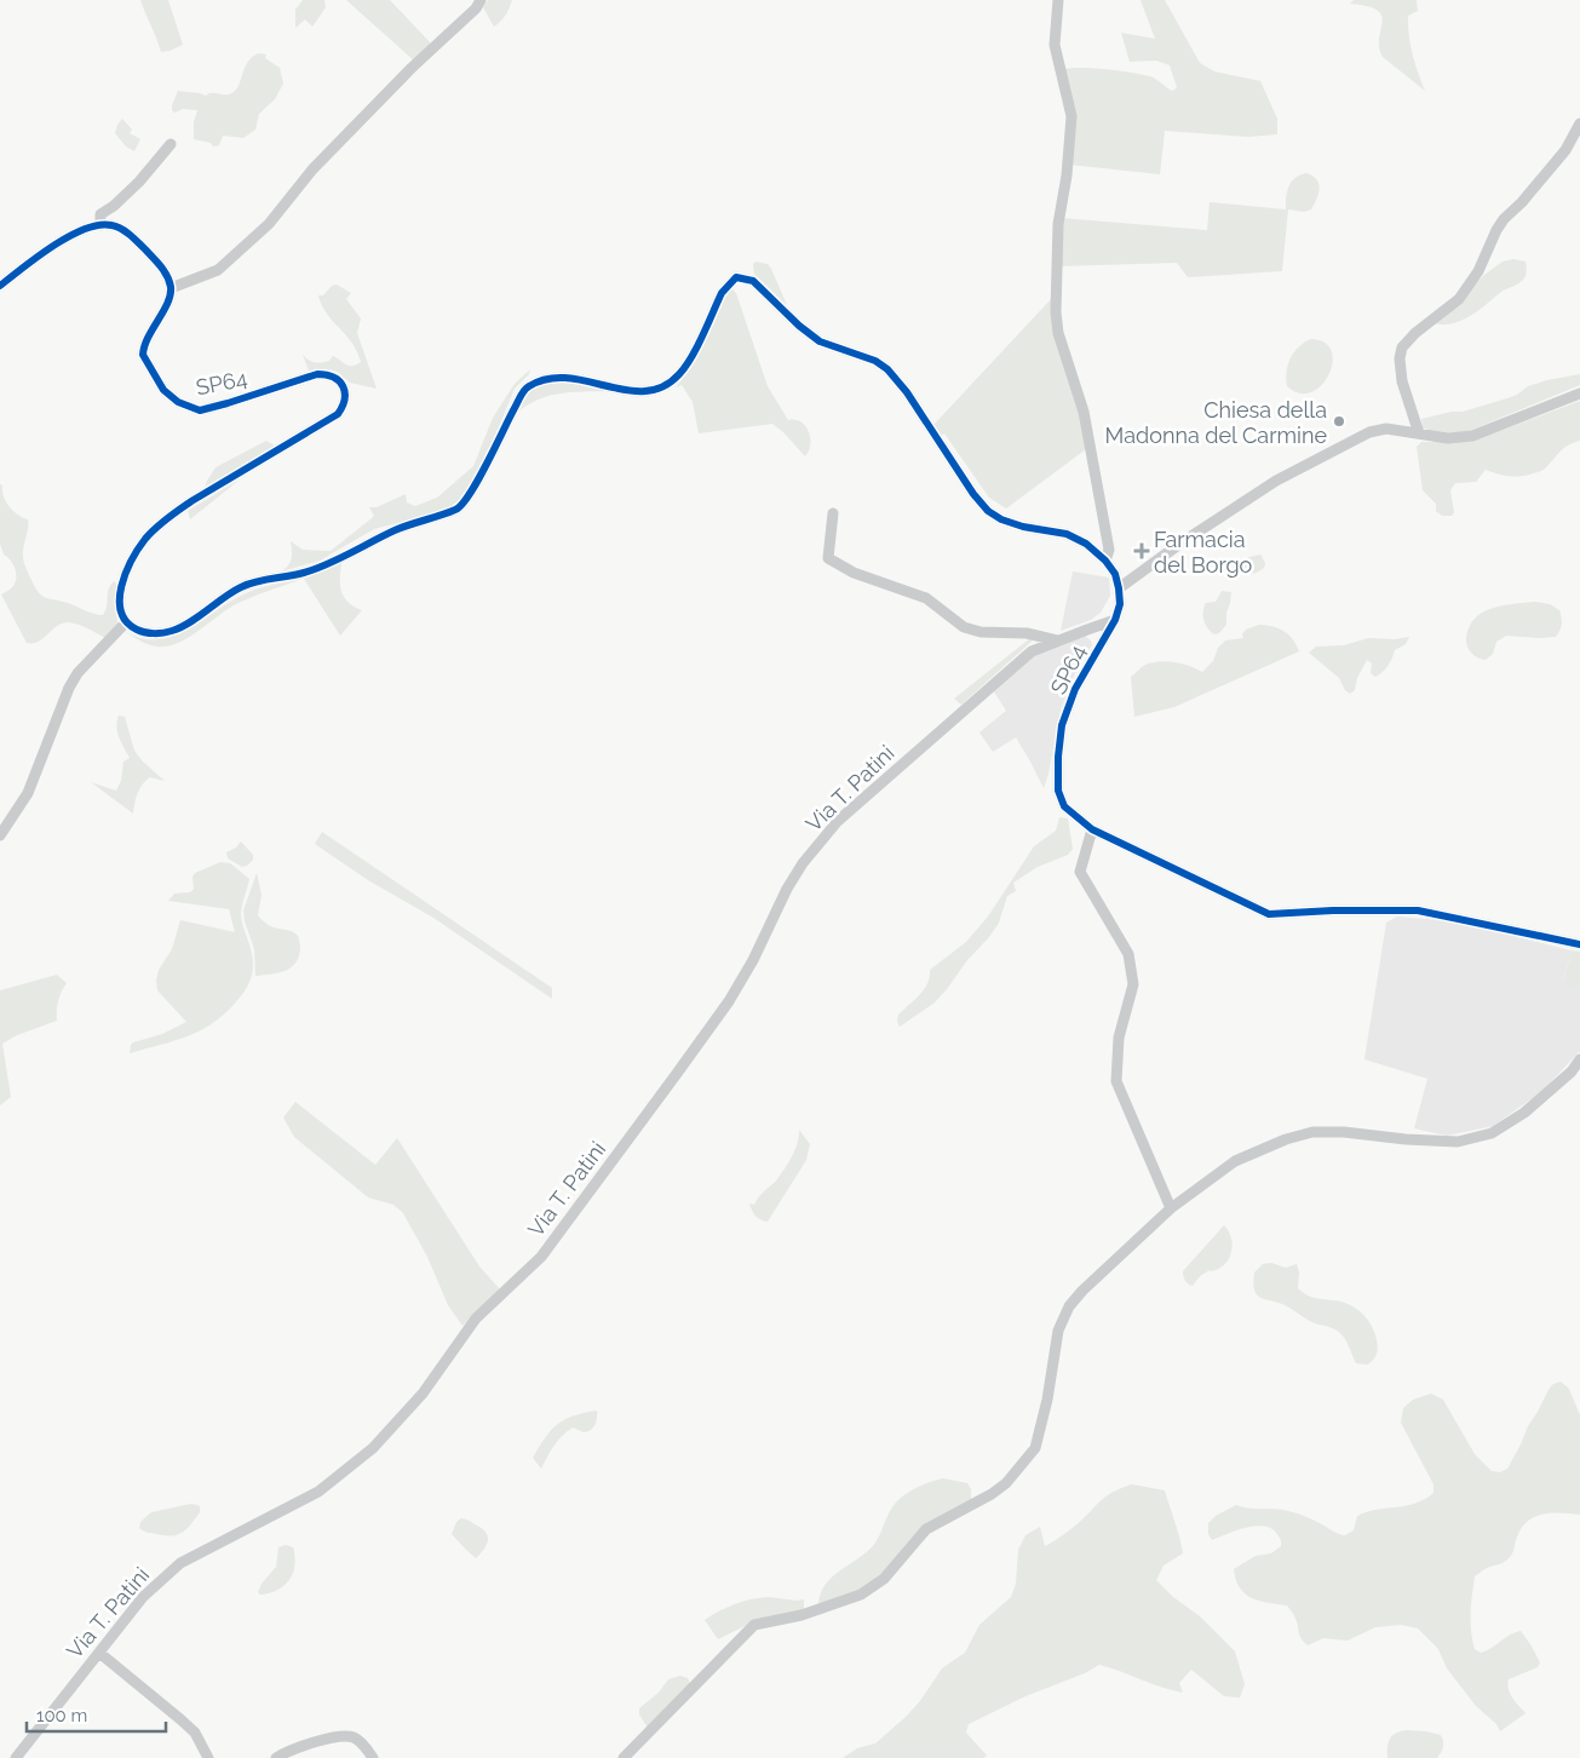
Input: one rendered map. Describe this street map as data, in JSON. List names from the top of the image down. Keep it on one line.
{"streets":{"street":["SP64","Via T. Patini"]},"crossings":[["SP64","Via T. Patini"]],"places":{"other":["Chiesa della Madonna del Carmine"],"health":["Farmacia del Borgo"]},"scale_bar":"100 m"}
